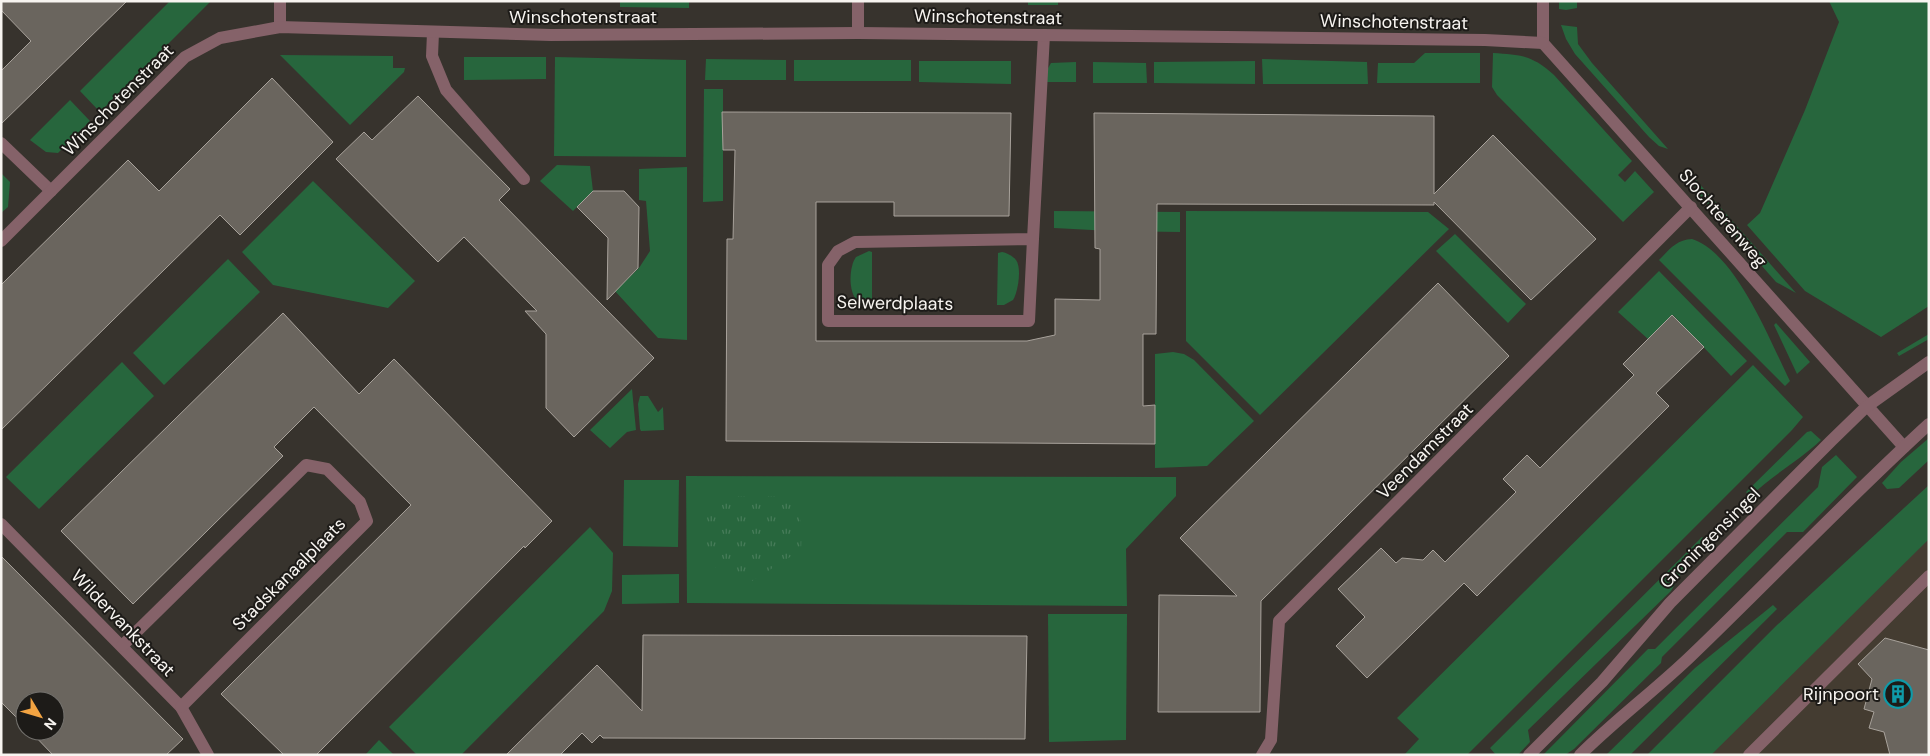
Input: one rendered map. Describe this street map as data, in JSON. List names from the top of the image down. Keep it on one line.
{"streets":{"street":["Winschotenstraat","Slochterenweg","Selwerdplaats","Veendamstraat","Groningensingel","Stadskanaalplaats","Wildervankstraat"]},"crossings":[["Winschotenstraat","Slochterenweg"],["Winschotenstraat","Selwerdplaats"],["Slochterenweg","Veendamstraat"],["Slochterenweg","Groningensingel"],["Stadskanaalplaats","Wildervankstraat"]],"places":{"building":["Rijnpoort"]},"north":"bottom right"}
